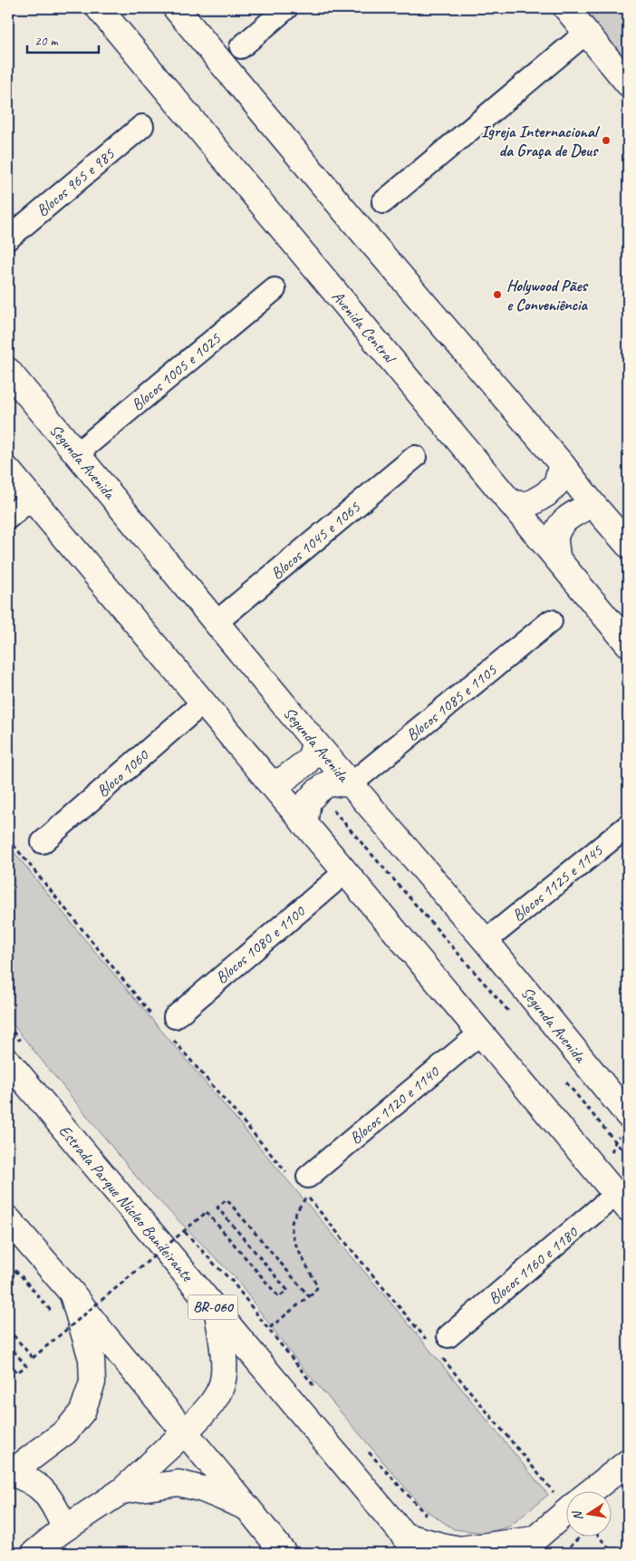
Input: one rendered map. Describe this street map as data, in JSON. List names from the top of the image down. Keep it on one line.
{"streets":{"main road":["Avenida Central","Segunda Avenida","Estrada Parque Núcleo Bandeirante","BR-060"],"street":["Blocos 965 e 985","Blocos 1005 e 1025","Blocos 1045 e 1065","Blocos 1085 e 1105","Bloco 1060","Blocos 1125 e 1145","Blocos 1080 e 1100","Blocos 1120 e 1140","Blocos 1160 e 1180"]},"crossings":[["Blocos 1005 e 1025","Segunda Avenida"],["Segunda Avenida","Blocos 1045 e 1065"],["Segunda Avenida","Blocos 1085 e 1105"],["Segunda Avenida","Blocos 1125 e 1145"]],"places":["Igreja Internacional da Graça de Deus","Holywood Pães e Conveniência"],"scale_bar":"20 m","north":"left"}
